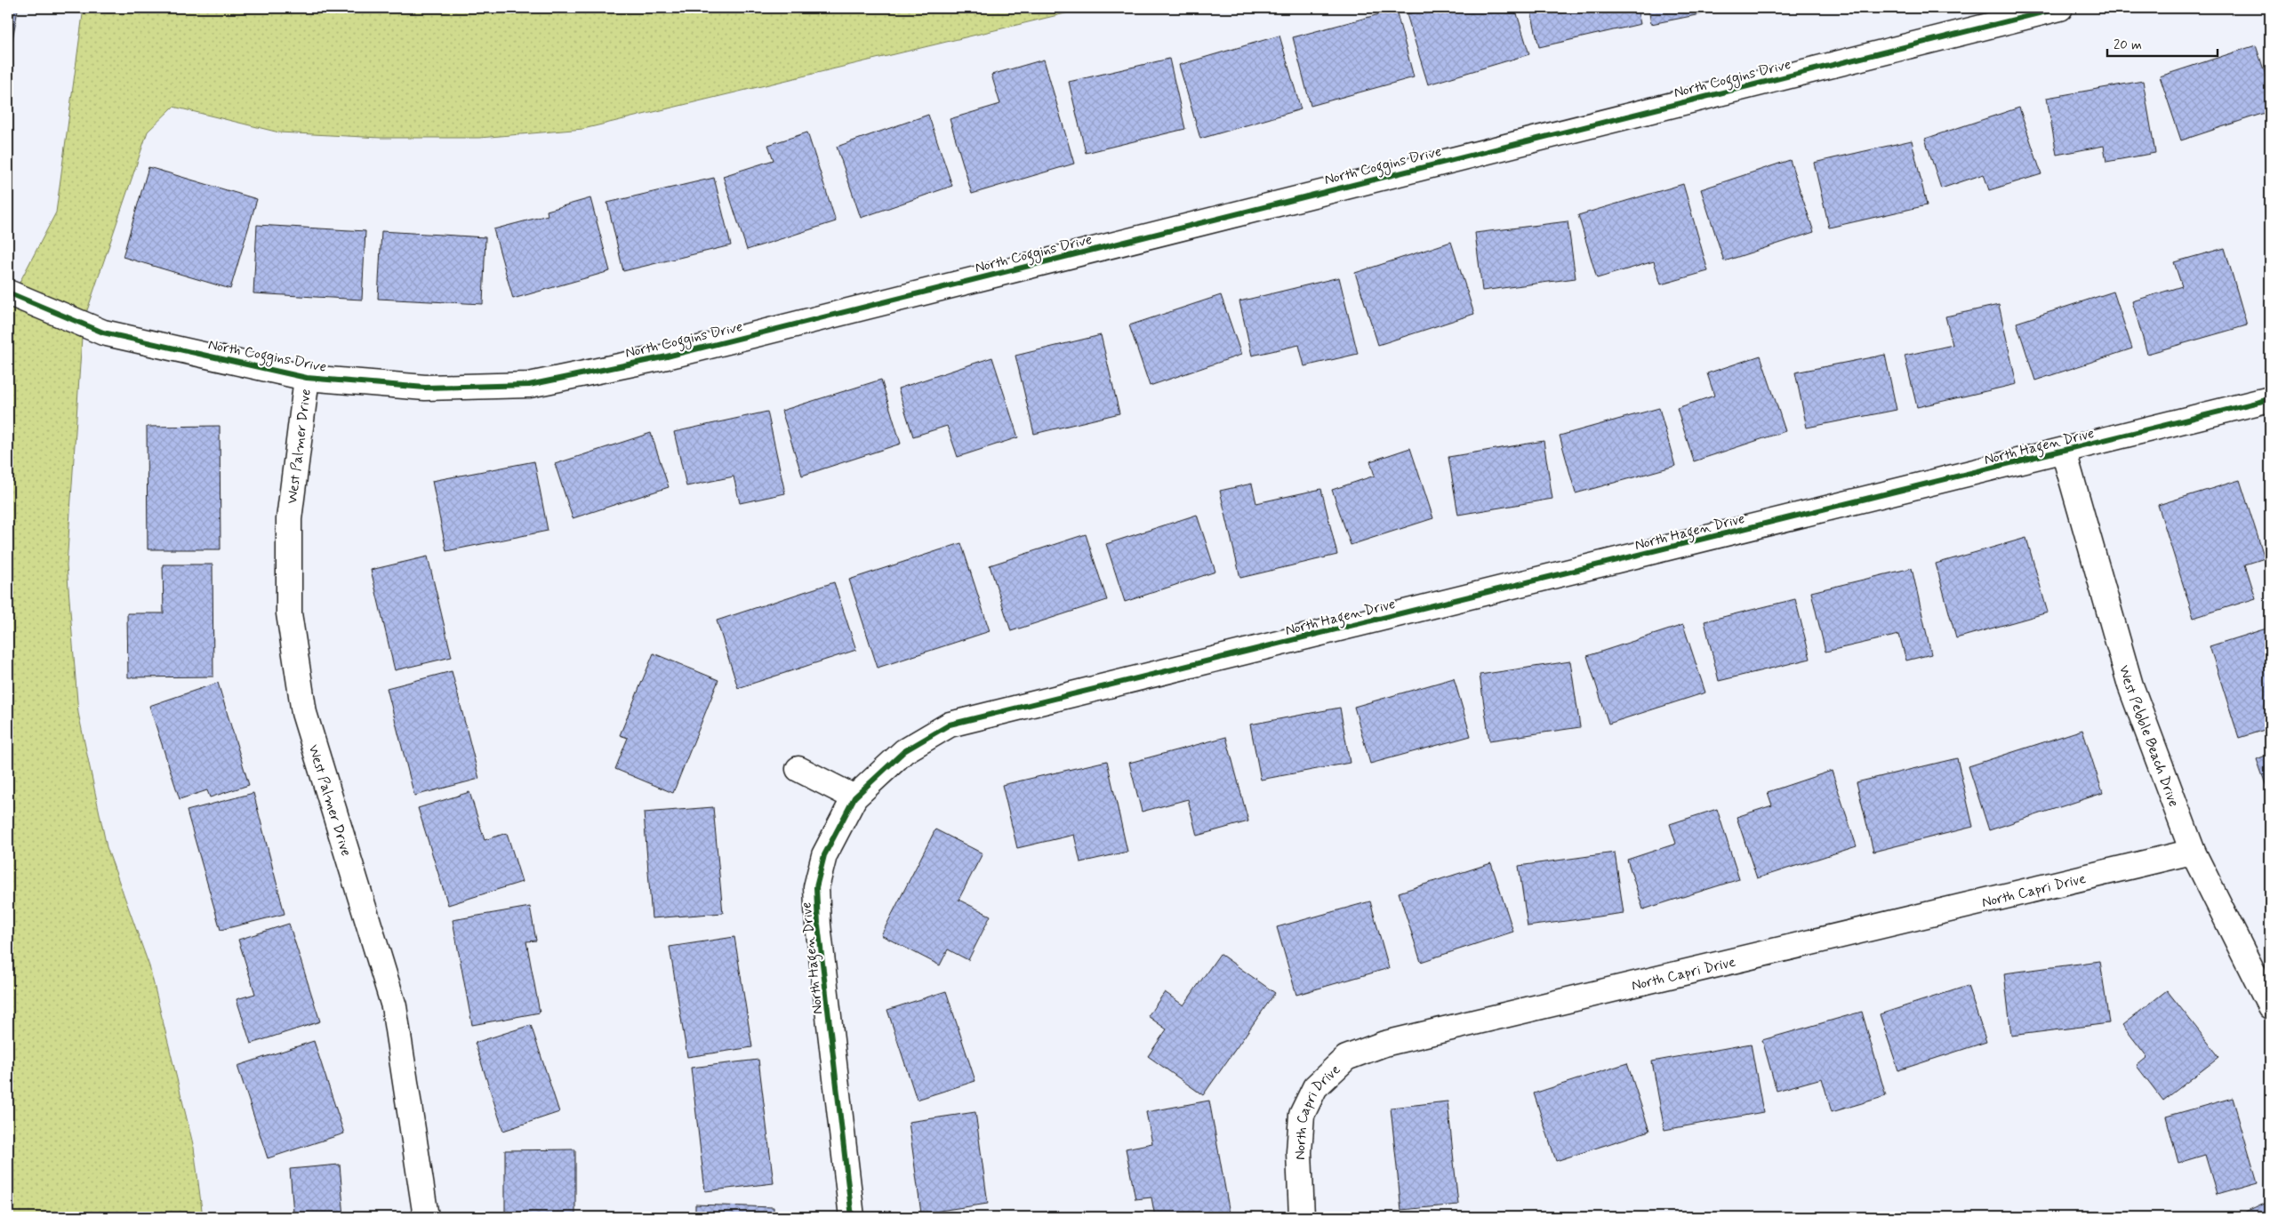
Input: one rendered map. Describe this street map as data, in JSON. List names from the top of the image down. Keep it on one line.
{"streets":{"street":["North Coggins Drive","North Hagen Drive","West Palmer Drive","West Pebble Beach Drive","North Capri Drive"]},"crossings":[["North Coggins Drive","West Palmer Drive"],["North Hagen Drive","West Pebble Beach Drive"],["West Pebble Beach Drive","North Capri Drive"]],"scale_bar":"20 m"}
